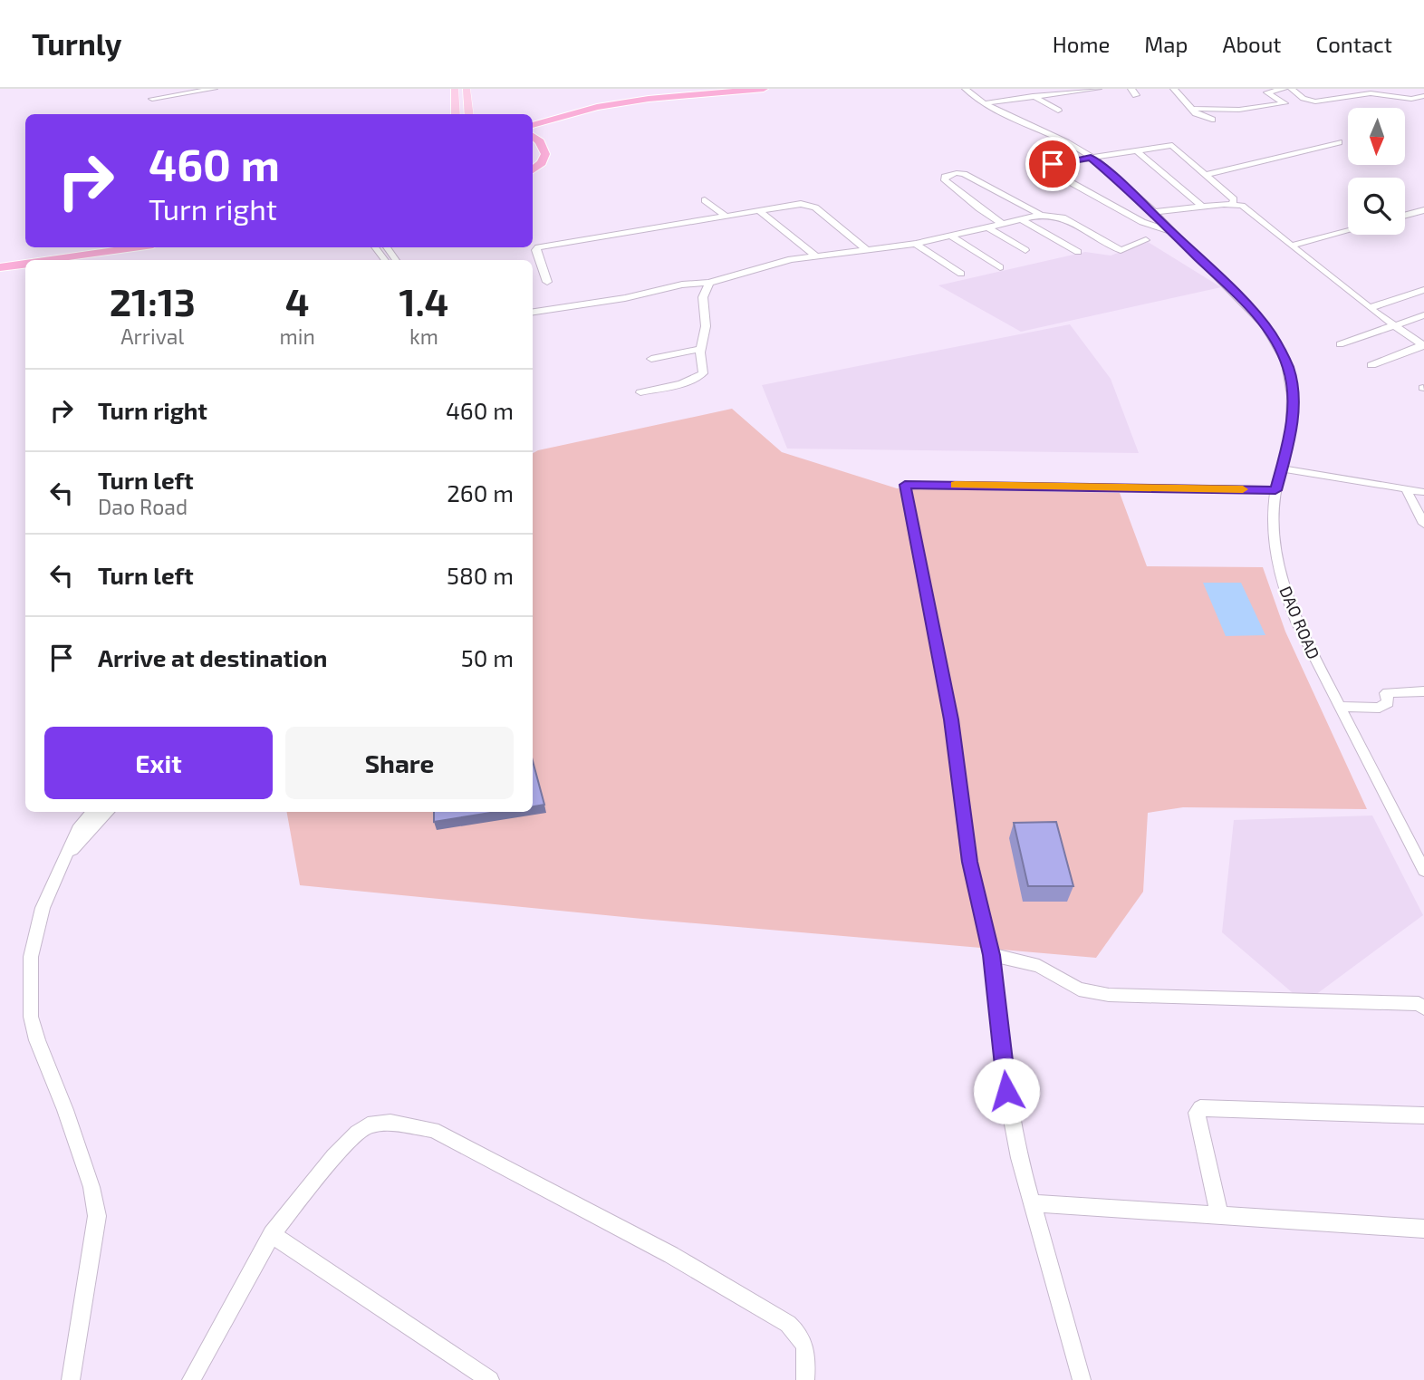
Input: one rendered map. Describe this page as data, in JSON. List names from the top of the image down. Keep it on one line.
{"streets":{"street":["DAO ROAD"]},"north":"bottom","page":{"header":"Turnly","nav":["Home","Map","About","Contact"],"turn":["460 m","Turn right"],"eta":["21:13","Arrival","4","min","1.4","km"],"list":[{"name":"Turn right","value":"460 m"},{"name":"Turn left","note":"Dao Road","value":"260 m"},{"name":"Turn left","value":"580 m"},{"name":"Arrive at destination","value":"50 m"}],"buttons":["Exit","Share"]}}
